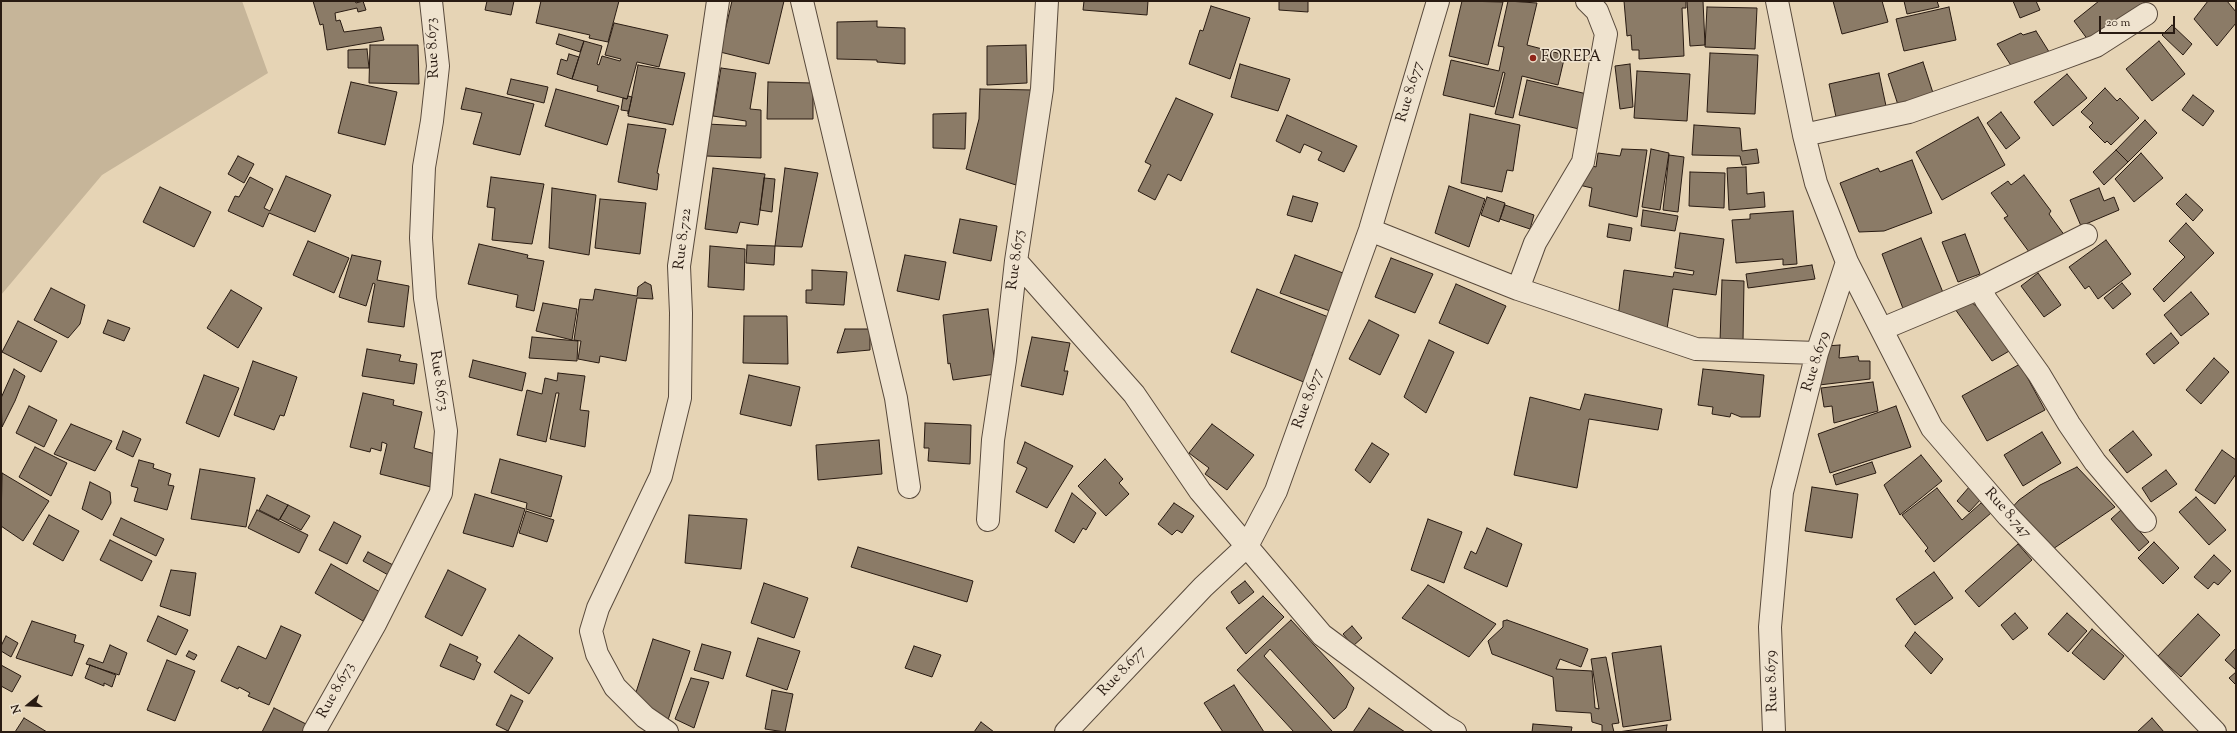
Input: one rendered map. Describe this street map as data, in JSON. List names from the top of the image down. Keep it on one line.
{"streets":{"street":["Rue 8.673","Rue 8.677","Rue 8.722","Rue 8.675","Rue 8.679","Rue 8.747"]},"crossings":[["Rue 8.679","Rue 8.747"]],"places":["FOREPA"],"scale_bar":"20 m","north":"left"}
